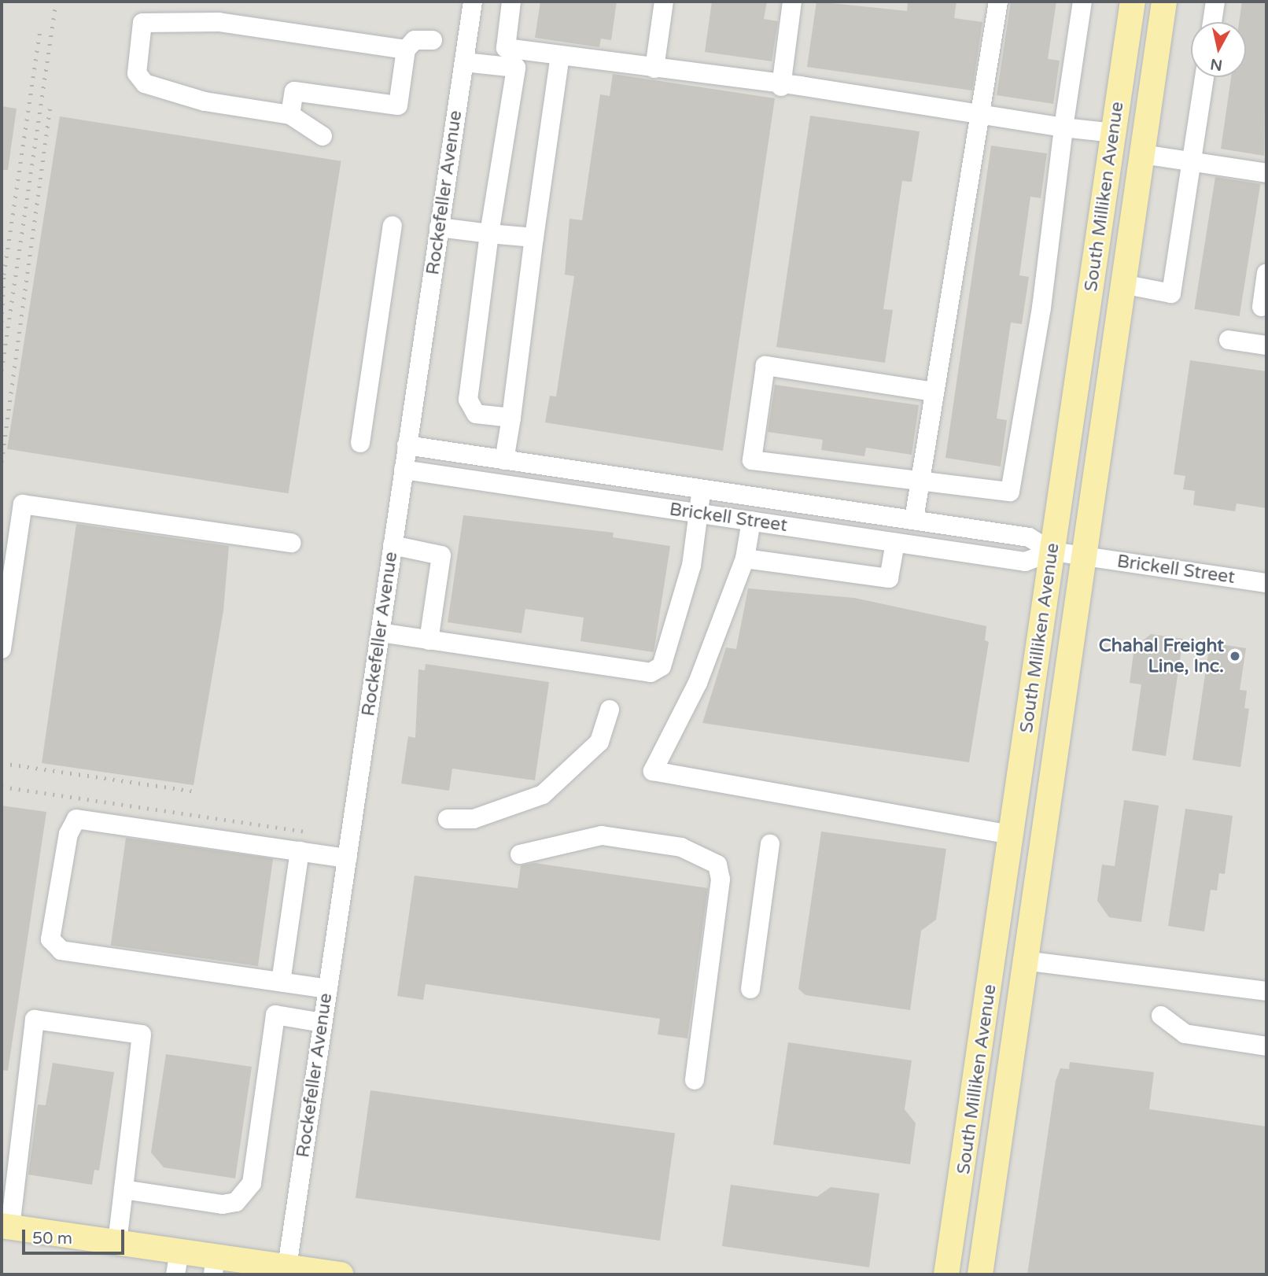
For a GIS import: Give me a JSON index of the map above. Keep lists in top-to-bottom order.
{
  "streets": {
    "main road": ["South Milliken Avenue"],
    "street": ["Rockefeller Avenue", "Brickell Street"]
  },
  "crossings": [
    ["Rockefeller Avenue", "Brickell Street"],
    ["South Milliken Avenue", "Brickell Street"]
  ],
  "places": ["Chahal Freight Line, Inc."],
  "scale_bar": "50 m",
  "north": "bottom"
}
